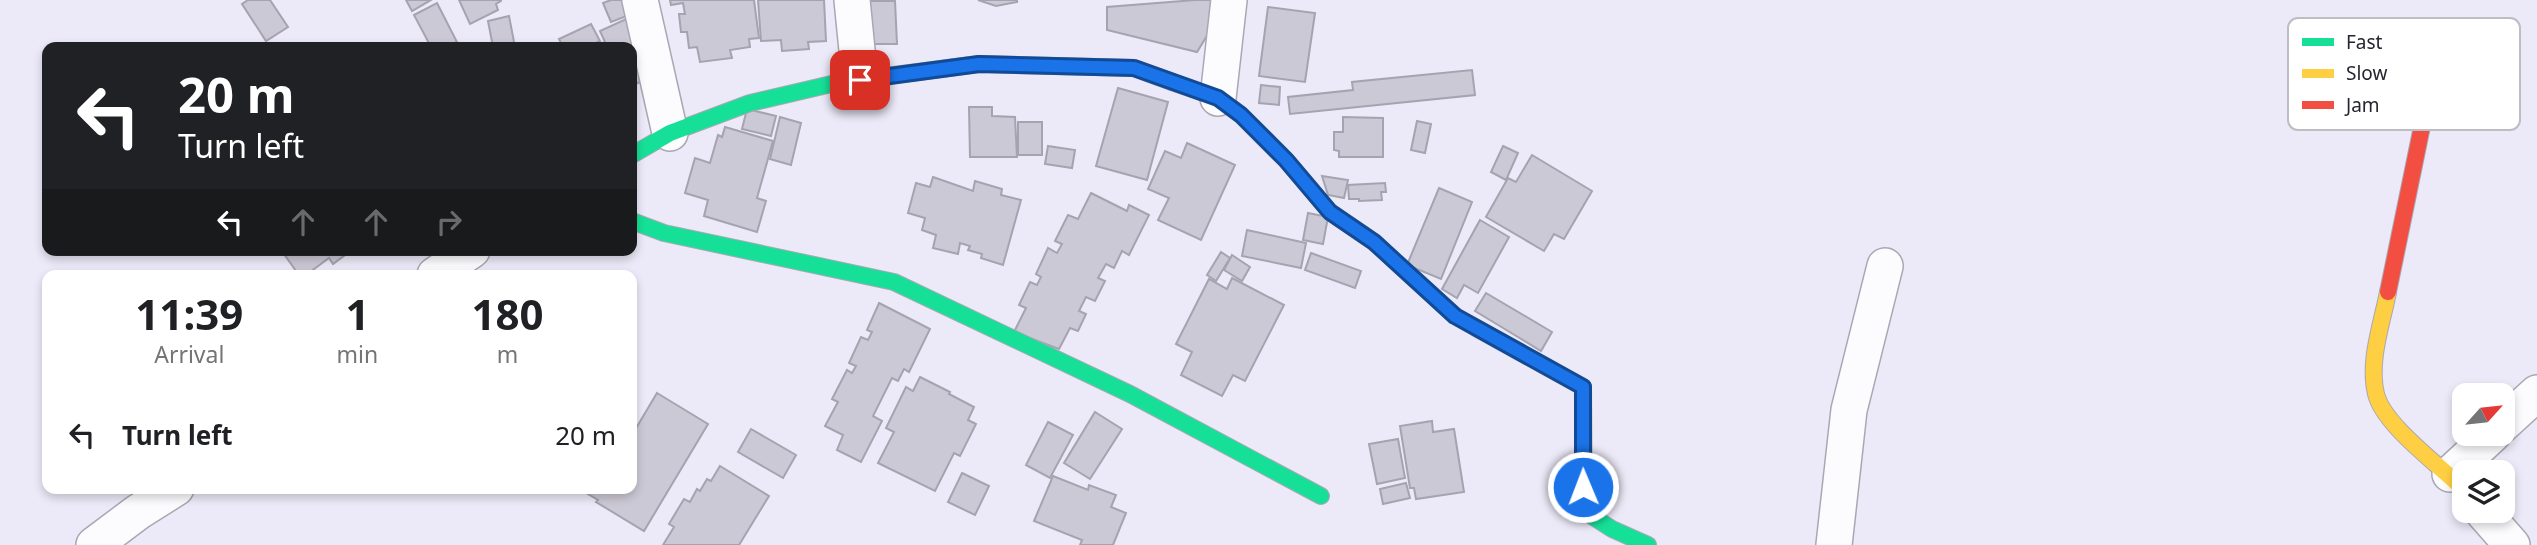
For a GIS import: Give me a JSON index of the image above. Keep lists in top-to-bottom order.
{
  "legend": ["Fast", "Slow", "Jam"],
  "north": "top right",
  "page": {
    "turn": ["20 m", "Turn left"],
    "eta": [
      "11:39",
      "Arrival",
      "1",
      "min",
      "180",
      "m"
    ],
    "list": [
      {
        "name": "Turn left",
        "value": "20 m"
      }
    ]
  }
}
